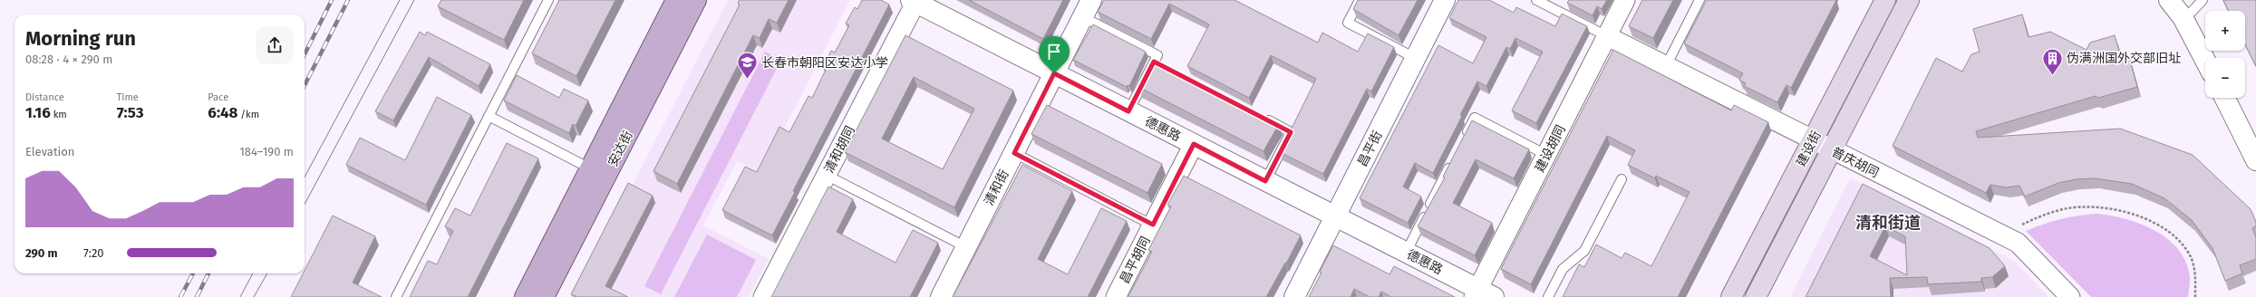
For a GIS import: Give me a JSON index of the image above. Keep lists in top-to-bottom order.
{
  "streets": {
    "main road": ["安达街", "建设街"],
    "street": [
      "德惠路",
      "昌平街",
      "建设胡同",
      "清和胡同",
      "普庆胡同",
      "清和街",
      "昌平胡同"
    ]
  },
  "crossings": [
    ["德惠路", "昌平街"],
    ["德惠路", "建设胡同"],
    ["德惠路", "清和胡同"],
    ["德惠路", "清和街"],
    ["德惠路", "昌平胡同"],
    ["建设胡同", "普庆胡同"],
    ["建设街", "普庆胡同"]
  ],
  "districts": ["清和街道"],
  "places": {
    "building": ["伪满洲国外交部旧址"],
    "school or university": ["长春市朝阳区安达小学"]
  },
  "page": {
    "map_buttons": ["+", "−"],
    "heading": ["Morning run", "08:28 · 4 × 290 m"],
    "stats": [
      ["Distance", "1.16 km"],
      ["Time", "7:53"],
      ["Pace", "6:48 /km"]
    ],
    "chart": ["Elevation", "184–190 m"],
    "list": [
      {
        "name": "290 m",
        "note": "7:20"
      }
    ]
  }
}
